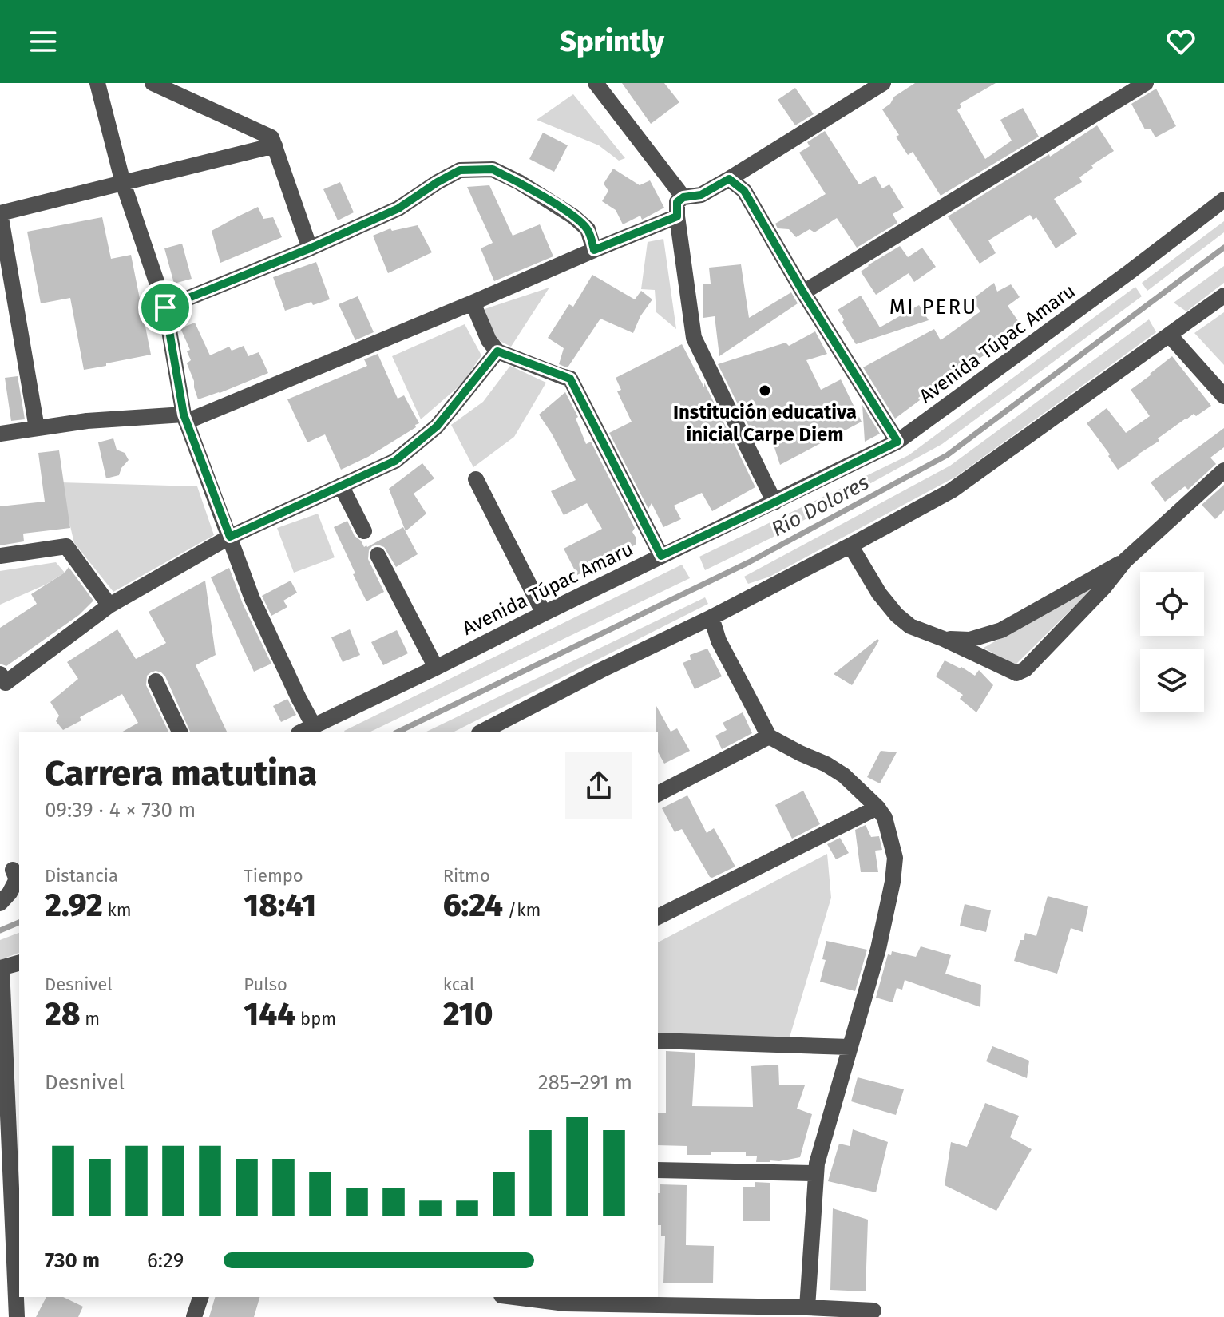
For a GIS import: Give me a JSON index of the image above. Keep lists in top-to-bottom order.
{
  "streets": {
    "street": ["Avenida Túpac Amaru"]
  },
  "districts": ["MI PERU"],
  "water": ["Río Dolores"],
  "places": ["Institución educativa inicial Carpe Diem"],
  "page": {
    "header": "Sprintly",
    "heading": ["Carrera matutina", "09:39 · 4 × 730 m"],
    "stats": [
      ["Distancia", "2.92 km"],
      ["Tiempo", "18:41"],
      ["Ritmo", "6:24 /km"],
      ["Desnivel", "28 m"],
      ["Pulso", "144 bpm"],
      ["kcal", "210"]
    ],
    "chart": ["Desnivel", "285–291 m"],
    "list": [
      {
        "name": "730 m",
        "note": "6:29"
      }
    ]
  }
}
